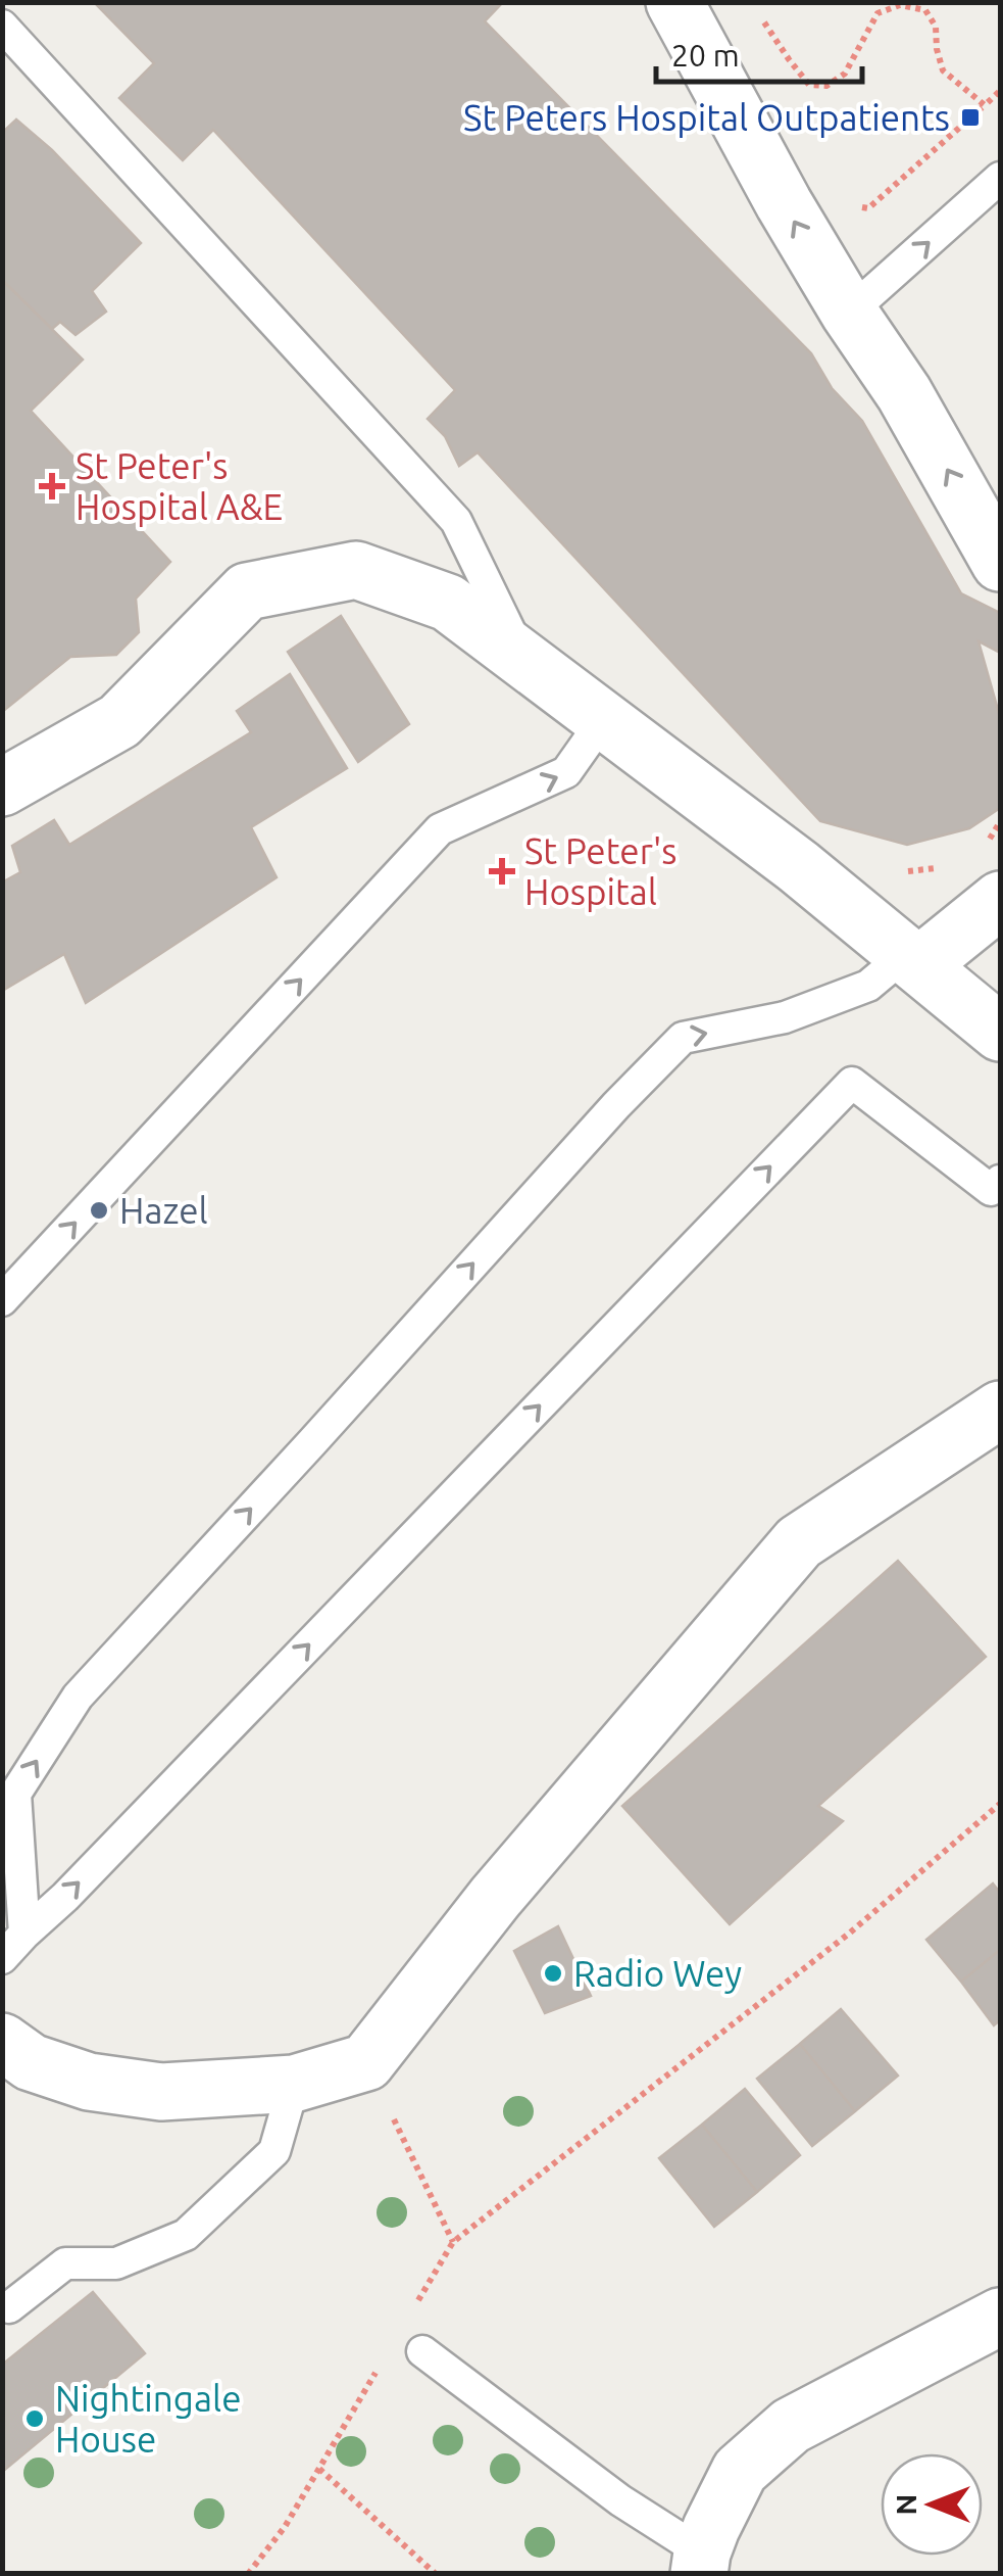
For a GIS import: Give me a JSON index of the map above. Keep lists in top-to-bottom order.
{
  "places": {
    "transit": ["St Peters Hospital Outpatients"],
    "health": ["St Peter's Hospital A&E", "St Peter's Hospital"],
    "other": ["Hazel", "Radio Wey", "Nightingale House"]
  },
  "scale_bar": "20 m",
  "north": "left"
}
